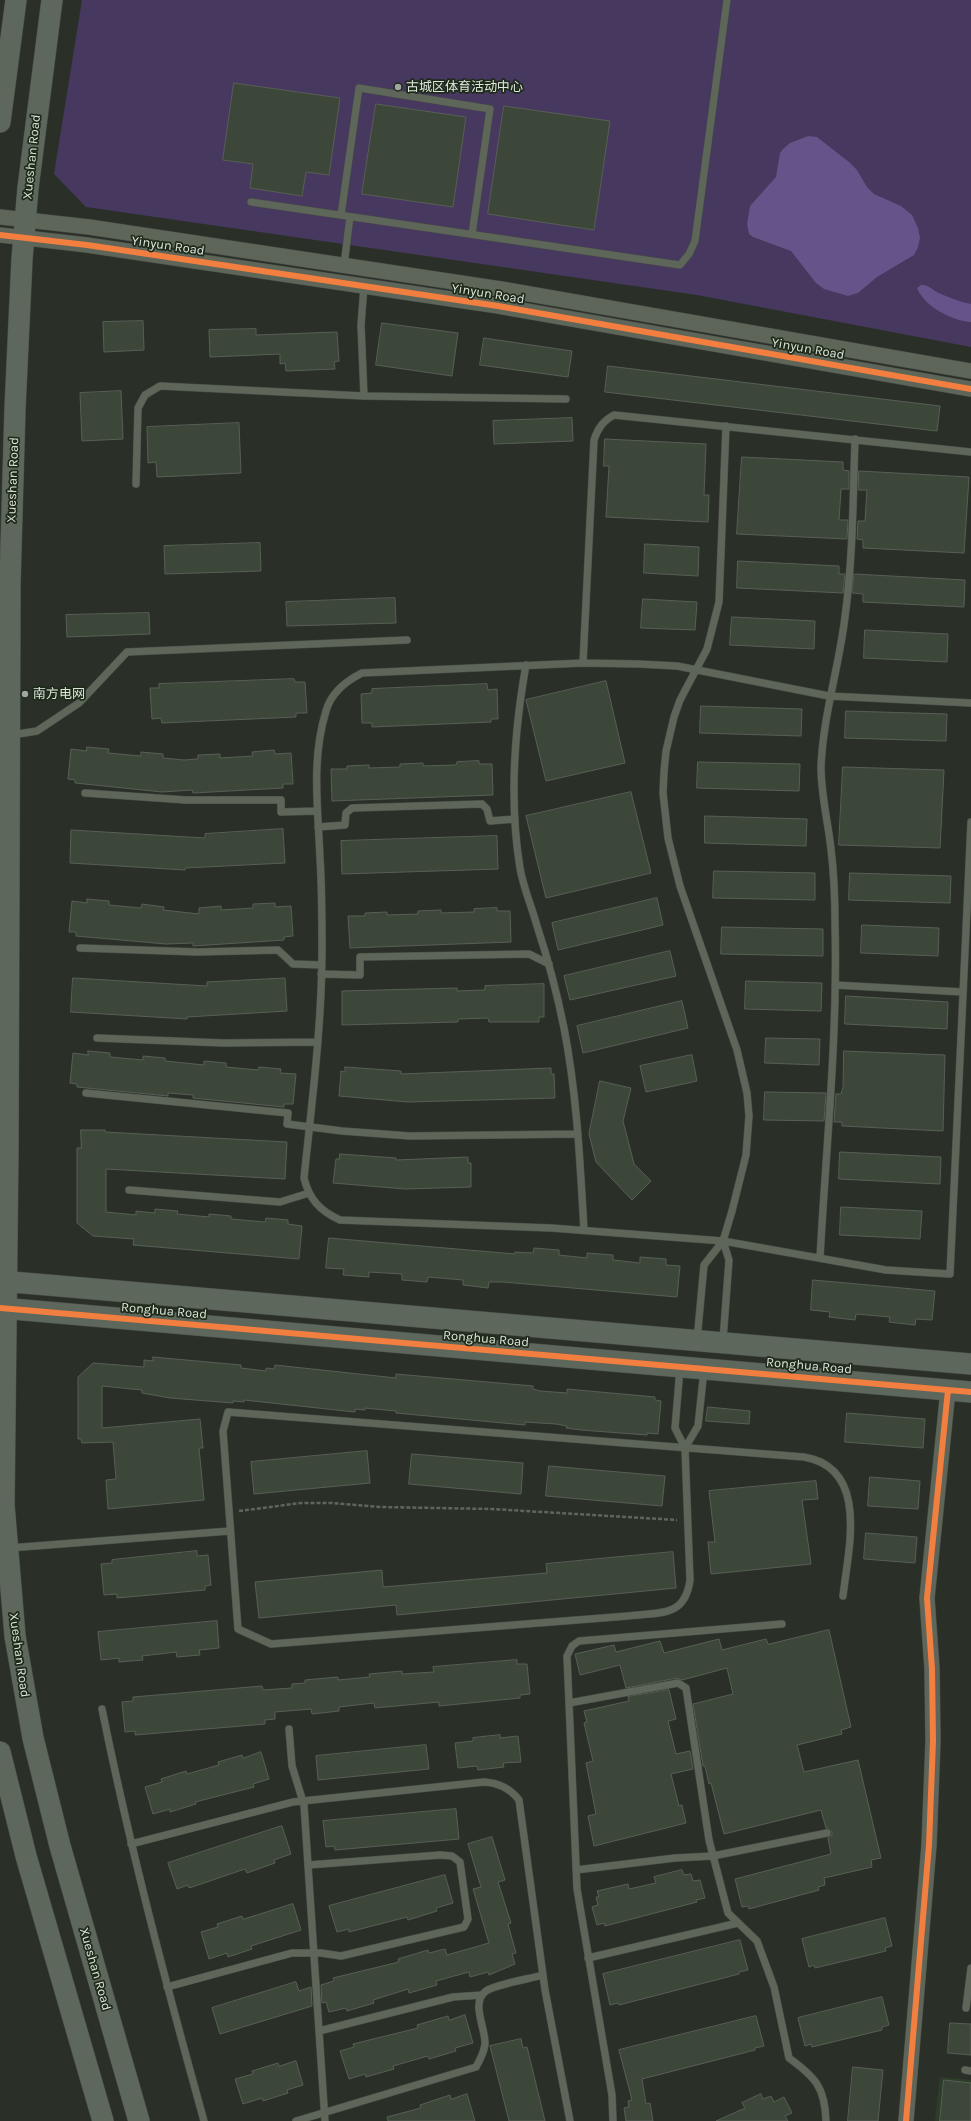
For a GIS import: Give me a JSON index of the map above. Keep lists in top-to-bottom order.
{
  "streets": {
    "main road": ["Xueshan Road", "Ronghua Road"],
    "street": ["Yinyun Road"]
  },
  "crossings": [
    ["Xueshan Road", "Yinyun Road"],
    ["Xueshan Road", "Ronghua Road"]
  ],
  "places": ["古城区体育活动中心", "南方电网"]
}
